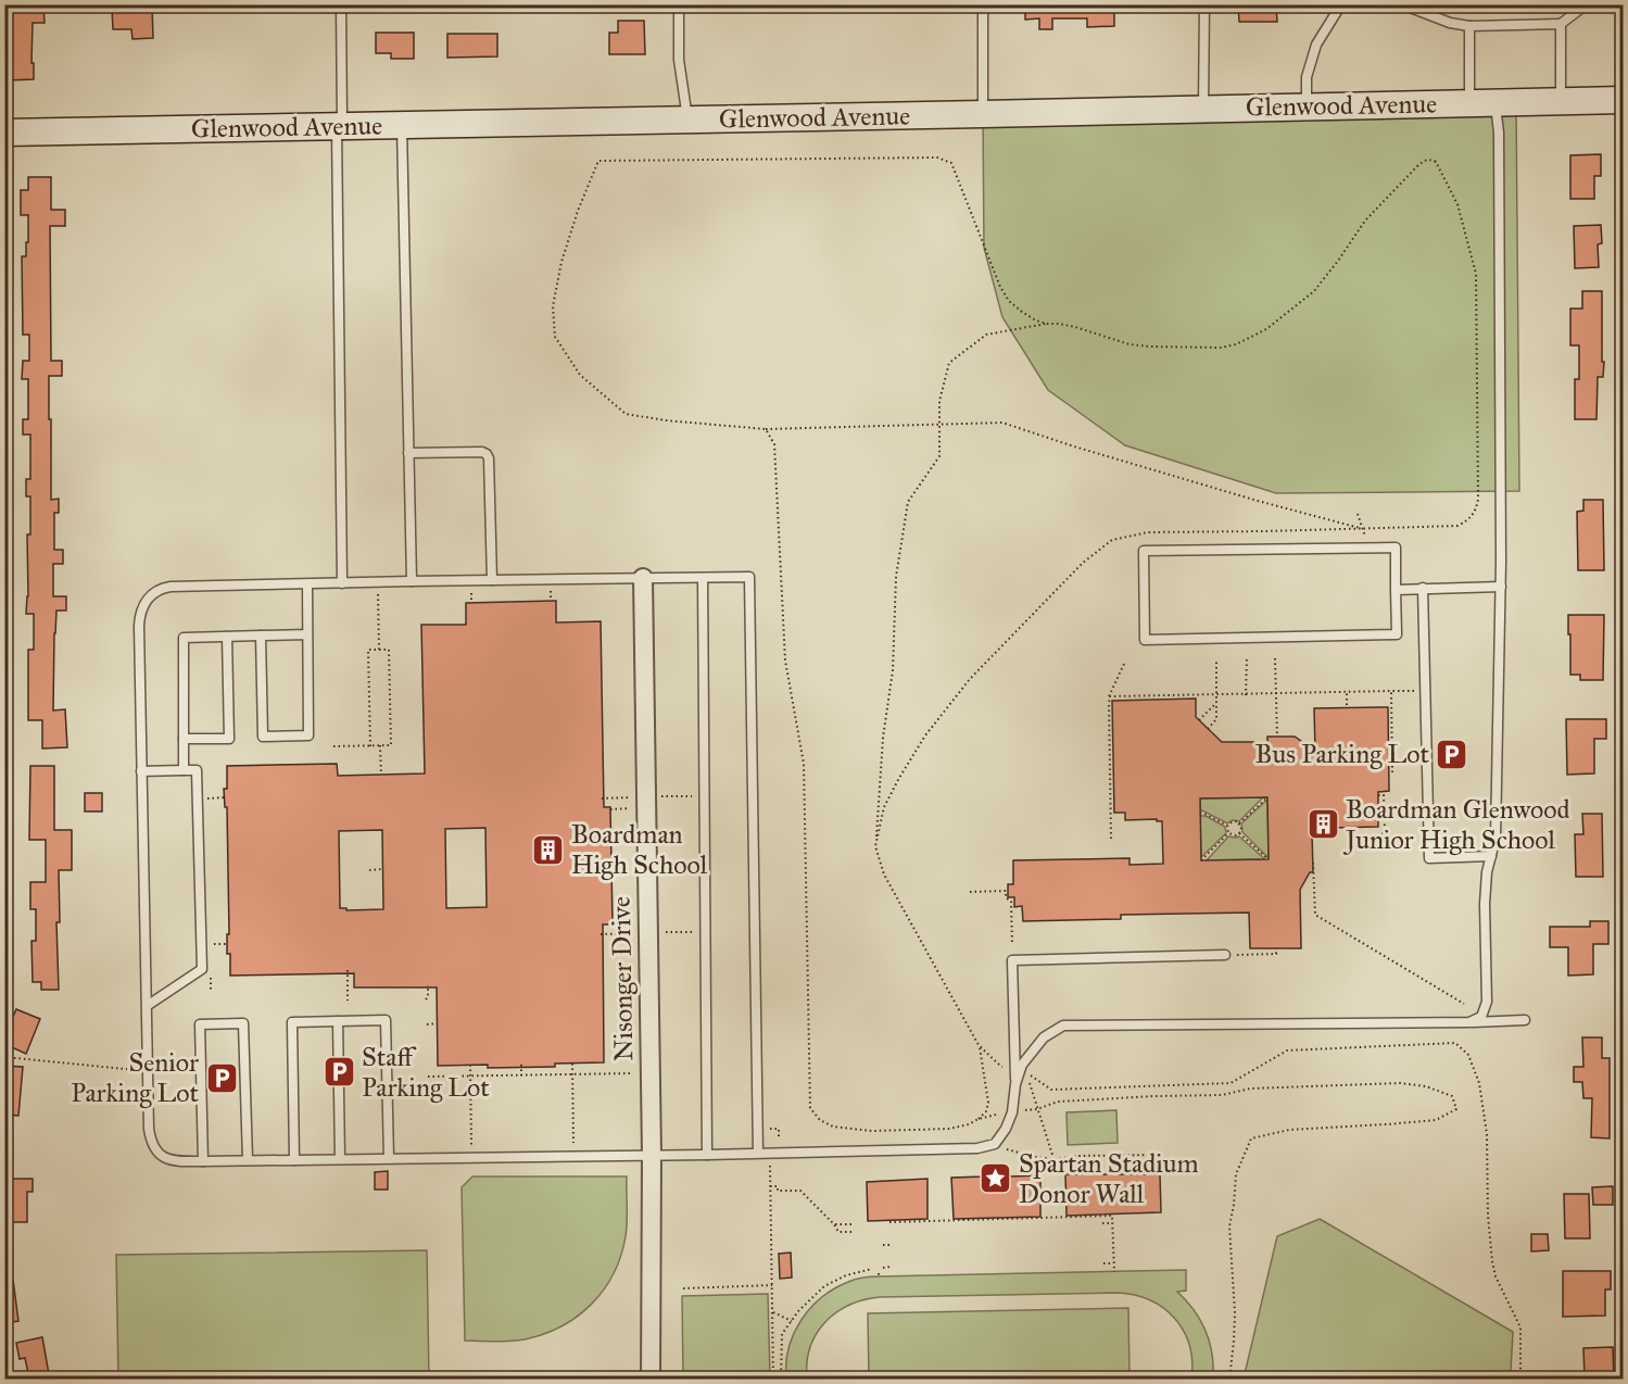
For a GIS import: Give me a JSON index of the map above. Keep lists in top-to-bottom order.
{
  "streets": {
    "street": ["Glenwood Avenue", "Nisonger Drive"]
  },
  "places": {
    "parking": ["Bus Parking Lot", "Staff Parking Lot", "Senior Parking Lot"],
    "building": ["Boardman Glenwood Junior High School", "Boardman High School"],
    "place": ["Spartan Stadium Donor Wall"]
  }
}
